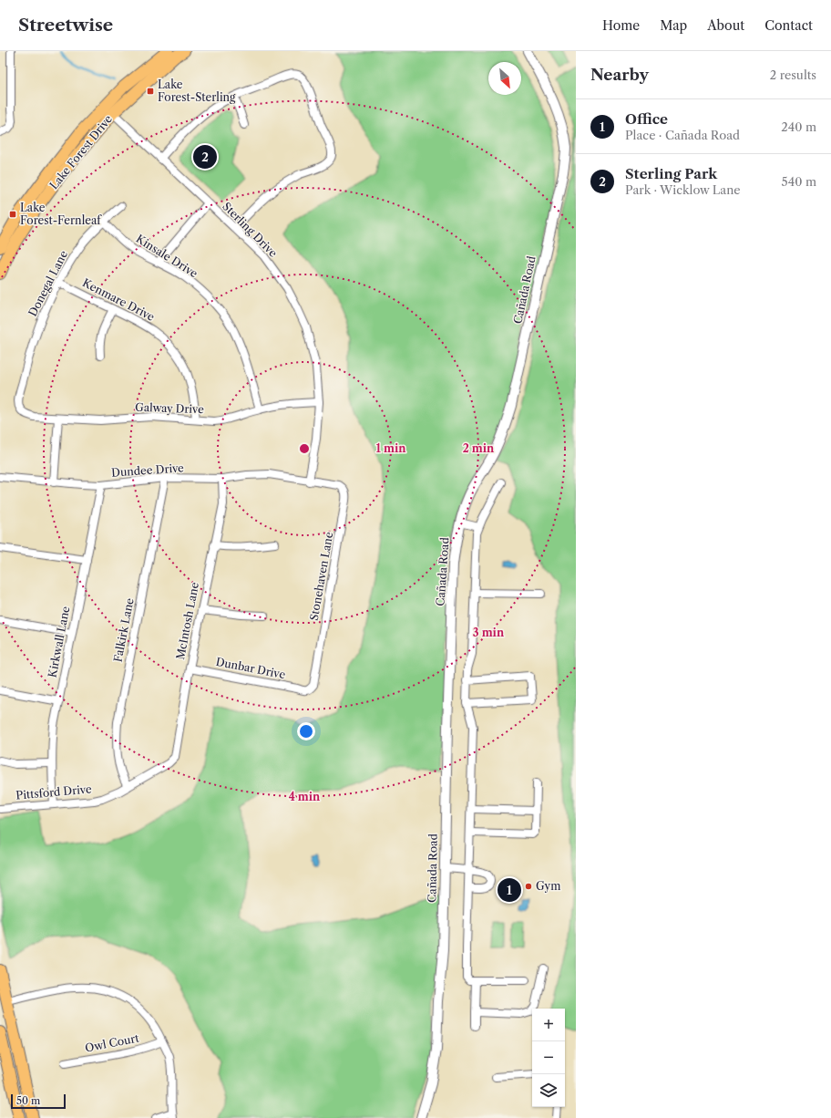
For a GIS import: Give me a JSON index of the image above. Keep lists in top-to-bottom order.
{
  "streets": {
    "main road": ["Lake Forest Drive"],
    "street": [
      "Sterling Drive",
      "Kinsale Drive",
      "Donegal Lane",
      "Cañada Road",
      "Kenmare Drive",
      "Galway Drive",
      "Dundee Drive",
      "Stonehaven Lane",
      "McIntosh Lane",
      "Falkirk Lane",
      "Kirkwall Lane",
      "Dunbar Drive",
      "Pittsford Drive",
      "Owl Court"
    ]
  },
  "crossings": [
    ["Lake Forest Drive", "Sterling Drive"],
    ["Sterling Drive", "Galway Drive"],
    ["Sterling Drive", "Dundee Drive"],
    ["Kinsale Drive", "Donegal Lane"],
    ["Kinsale Drive", "Galway Drive"],
    ["Donegal Lane", "Kenmare Drive"],
    ["Donegal Lane", "Galway Drive"],
    ["Kenmare Drive", "Galway Drive"],
    ["Dundee Drive", "Stonehaven Lane"],
    ["Dundee Drive", "McIntosh Lane"],
    ["Dundee Drive", "Falkirk Lane"],
    ["Dundee Drive", "Kirkwall Lane"],
    ["Stonehaven Lane", "Dunbar Drive"],
    ["McIntosh Lane", "Dunbar Drive"],
    ["McIntosh Lane", "Pittsford Drive"],
    ["Falkirk Lane", "Pittsford Drive"],
    ["Kirkwall Lane", "Pittsford Drive"]
  ],
  "places": {
    "transit": ["Lake Forest-Sterling", "Lake Forest-Fernleaf"],
    "other": ["Gym"]
  },
  "scale_bar": "50 m",
  "north": "bottom right",
  "page": {
    "header": "Streetwise",
    "nav": [
      "Home",
      "Map",
      "About",
      "Contact"
    ],
    "heading": ["Nearby", "2 results"],
    "list": [
      {
        "mark": "1",
        "name": "Office",
        "note": "Place · Cañada Road",
        "value": "240 m"
      },
      {
        "mark": "2",
        "name": "Sterling Park",
        "note": "Park · Wicklow Lane",
        "value": "540 m"
      }
    ],
    "pins": ["2", "1"],
    "map_buttons": ["+", "−"],
    "scale": "50 m"
  },
  "rings": [
    "1 min",
    "2 min",
    "3 min",
    "4 min"
  ]
}
